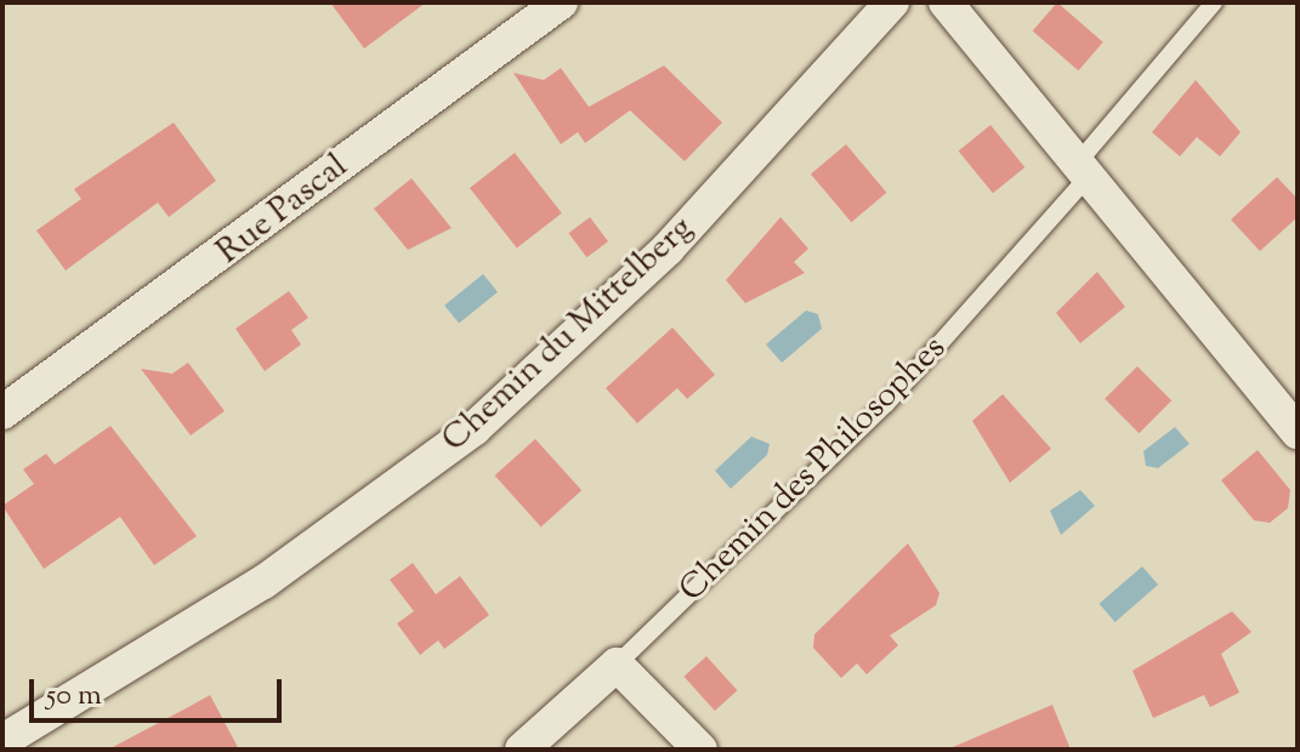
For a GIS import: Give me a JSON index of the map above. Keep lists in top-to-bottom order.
{
  "streets": {
    "street": ["Rue Pascal", "Chemin du Mittelberg", "Chemin des Philosophes"]
  },
  "scale_bar": "50 m"
}
